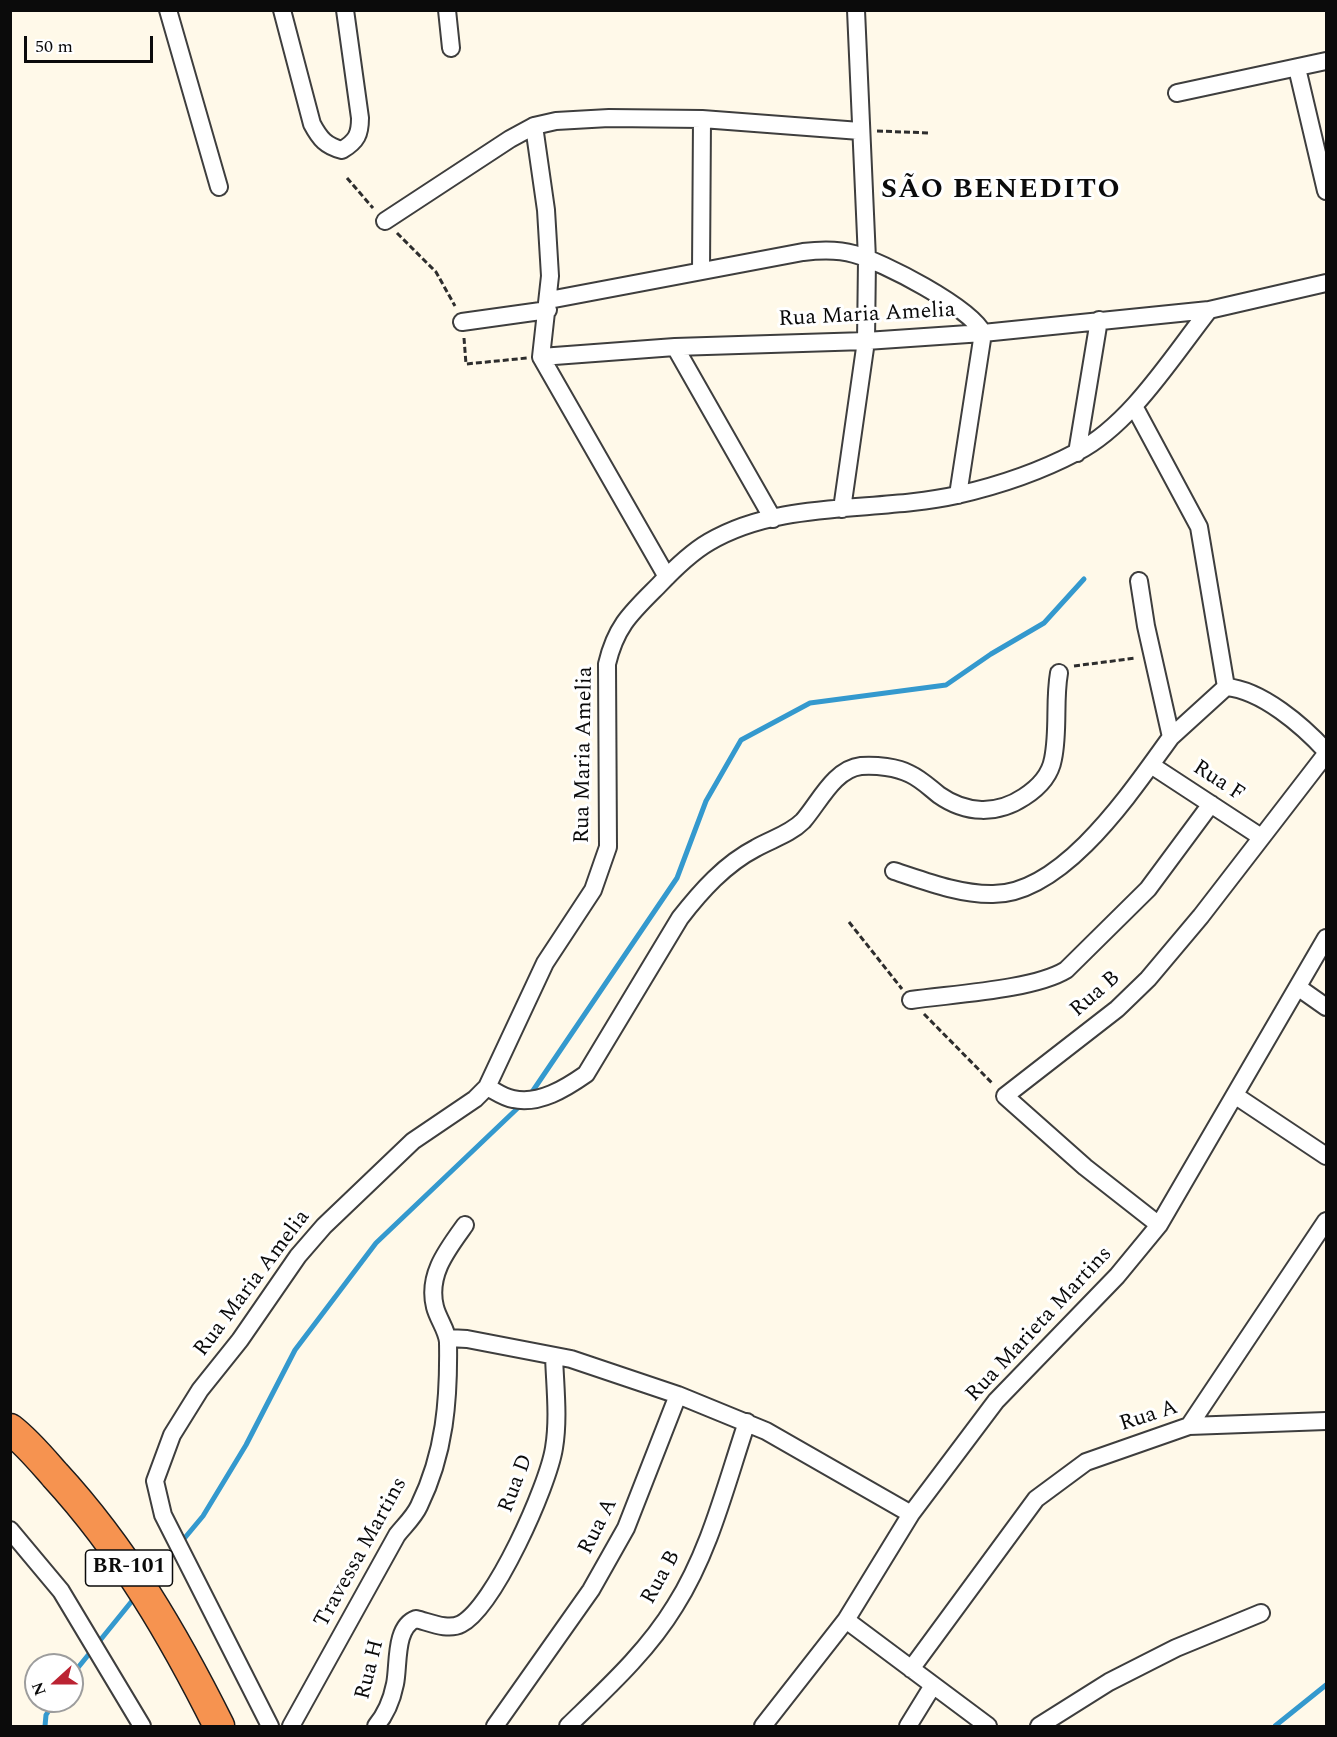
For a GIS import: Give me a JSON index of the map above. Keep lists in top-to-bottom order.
{
  "streets": {
    "highway": ["BR-101"],
    "street": [
      "Rua Maria Amelia",
      "Rua F",
      "Rua B",
      "Rua Marieta Martins",
      "Rua A",
      "Rua D",
      "Travessa Martins",
      "Rua H"
    ]
  },
  "crossings": [
    ["Rua F", "Rua B"],
    ["Rua B", "Rua Marieta Martins"],
    ["Rua D", "Rua H"]
  ],
  "districts": ["SÃO BENEDITO"],
  "scale_bar": "50 m",
  "north": "left"
}
